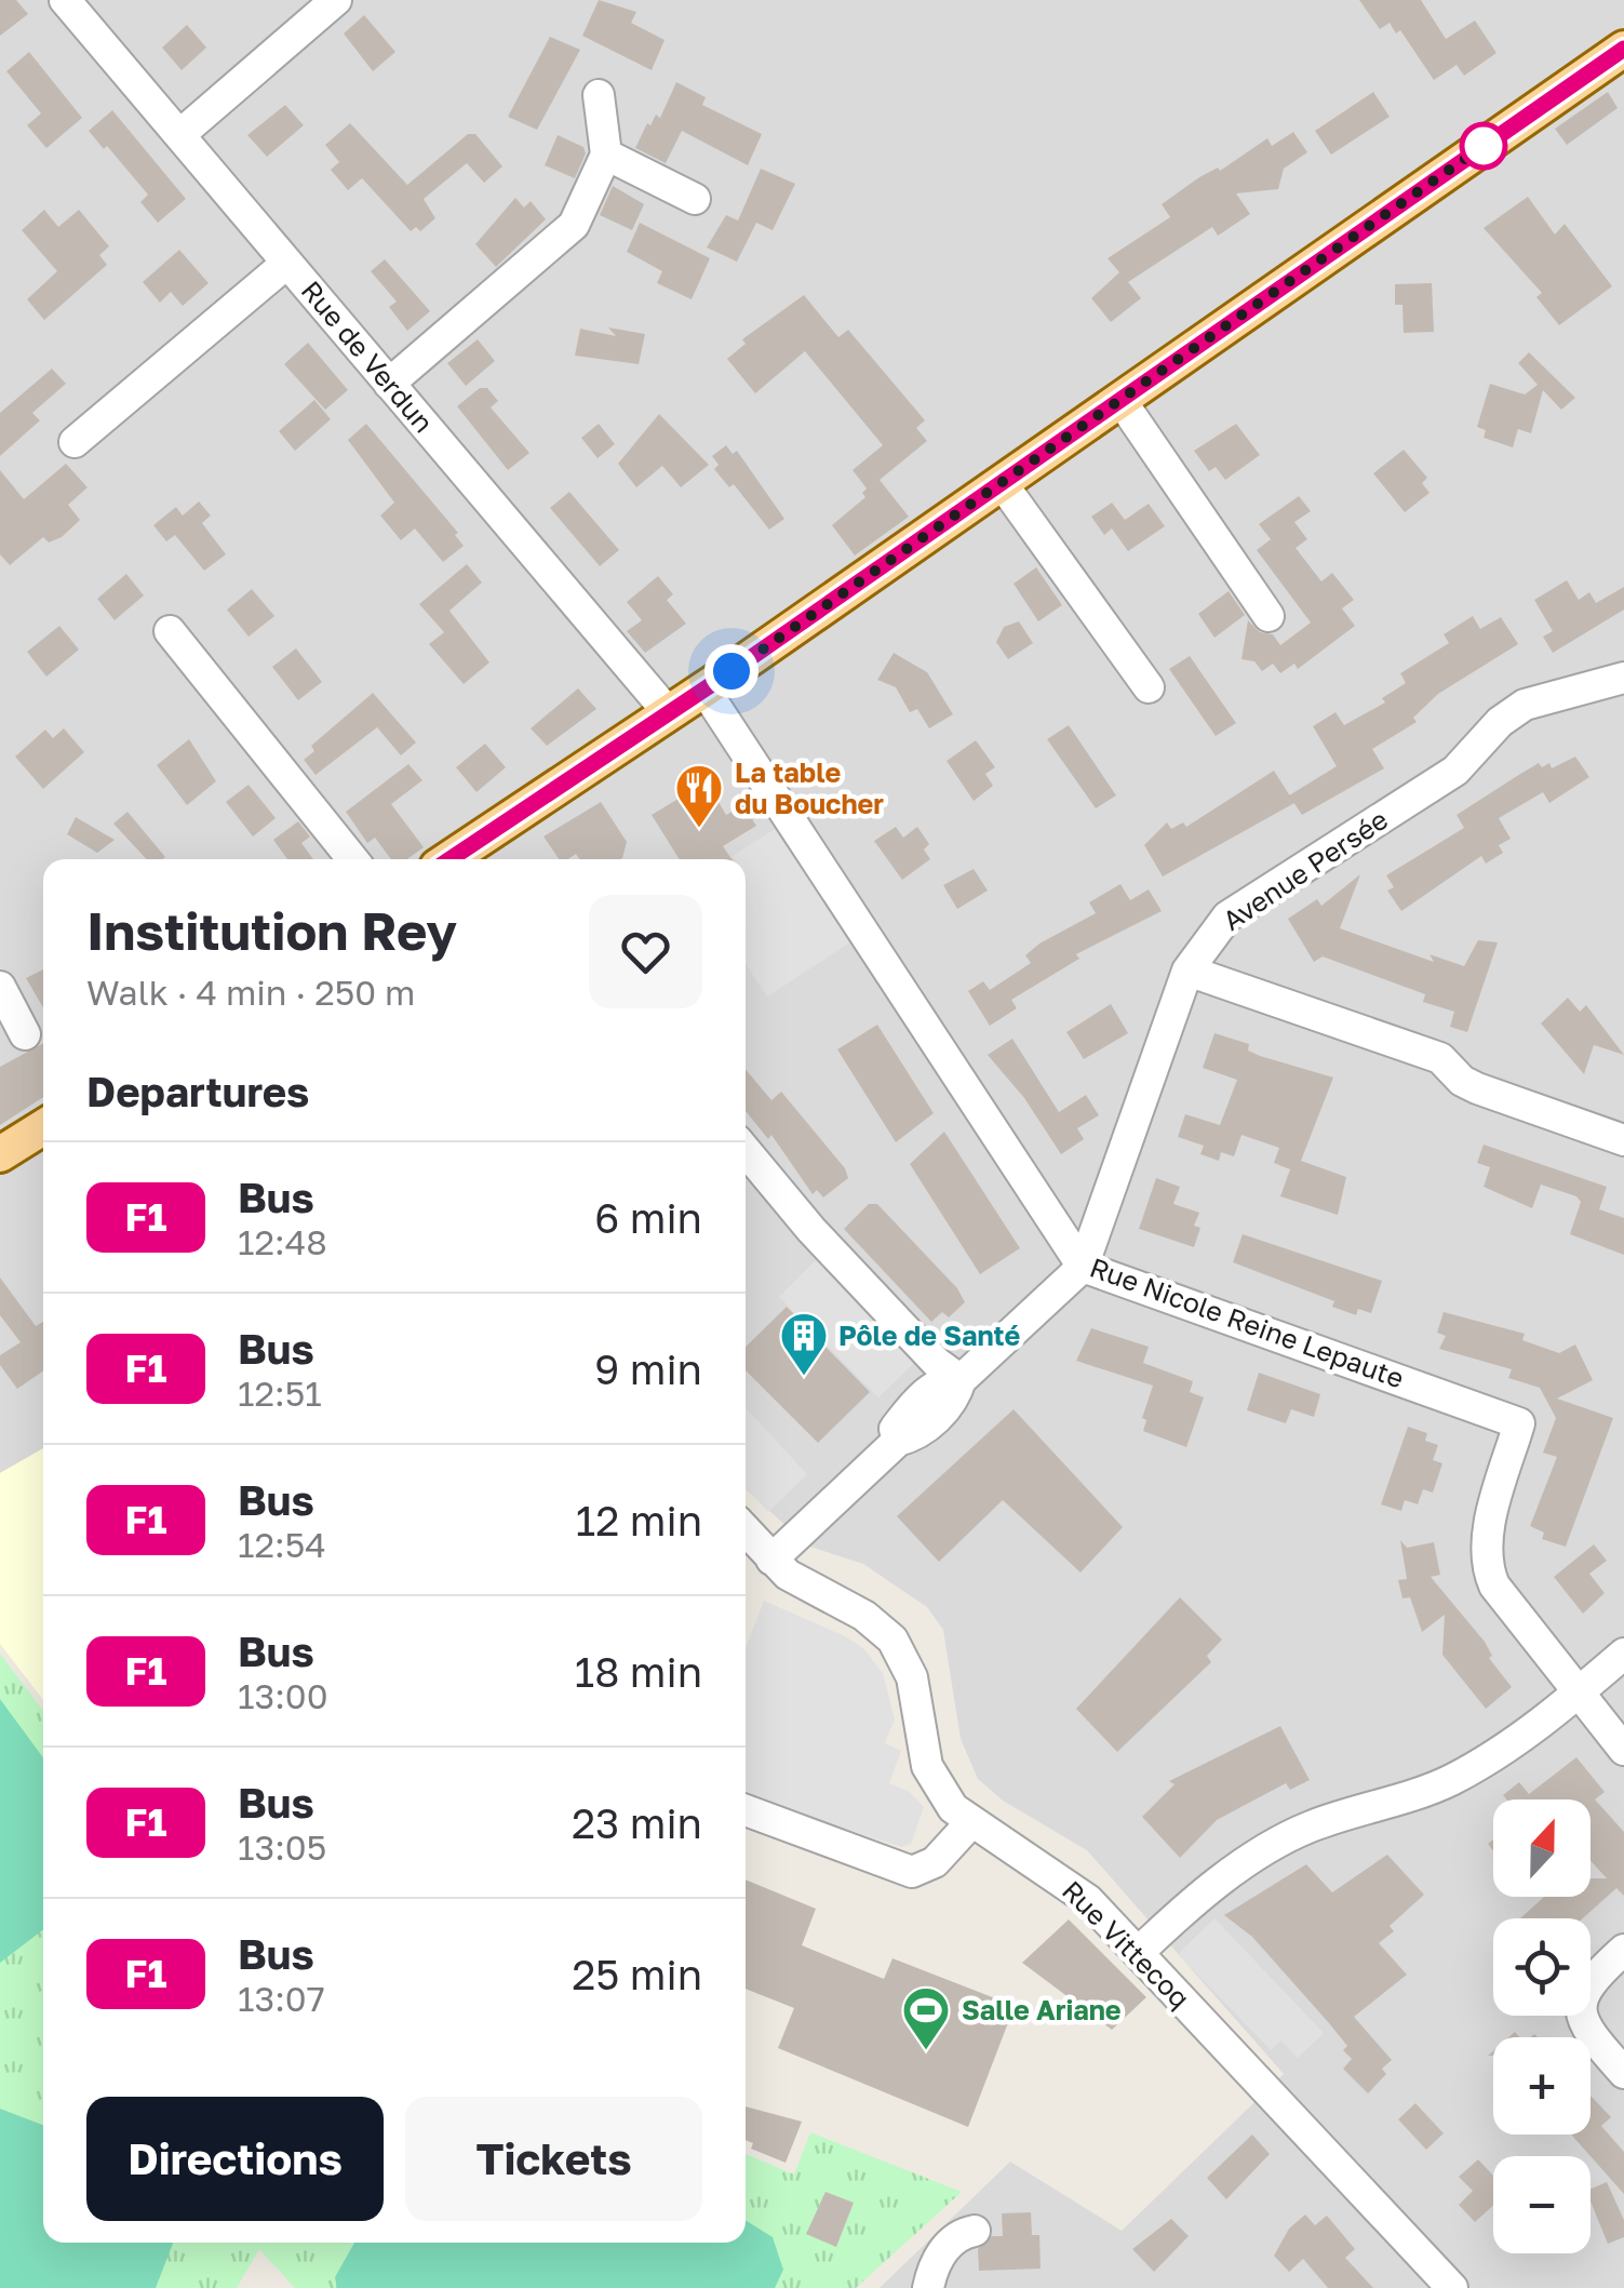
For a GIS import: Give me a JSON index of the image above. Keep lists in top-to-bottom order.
{
  "streets": {
    "street": [
      "Rue de Verdun",
      "Avenue Persée",
      "Rue Nicole Reine Lepaute",
      "Rue Vittecoq"
    ]
  },
  "crossings": [
    ["Avenue Persée", "Rue Nicole Reine Lepaute"],
    ["Avenue Persée", "Rue Vittecoq"]
  ],
  "places": {
    "restaurant": ["La table du Boucher"],
    "building": ["Pôle de Santé"],
    "sports": ["Salle Ariane"]
  },
  "lines": ["bus line F1"],
  "north": "top",
  "page": {
    "heading": [
      ["Institution Rey", "Walk · 4 min · 250 m"],
      "Departures"
    ],
    "list": [
      {
        "mark": "F1",
        "name": "Bus",
        "note": "12:48",
        "value": "6 min"
      },
      {
        "mark": "F1",
        "name": "Bus",
        "note": "12:51",
        "value": "9 min"
      },
      {
        "mark": "F1",
        "name": "Bus",
        "note": "12:54",
        "value": "12 min"
      },
      {
        "mark": "F1",
        "name": "Bus",
        "note": "13:00",
        "value": "18 min"
      },
      {
        "mark": "F1",
        "name": "Bus",
        "note": "13:05",
        "value": "23 min"
      },
      {
        "mark": "F1",
        "name": "Bus",
        "note": "13:07",
        "value": "25 min"
      }
    ],
    "map_buttons": ["+", "−"],
    "buttons": ["Directions", "Tickets"]
  }
}
